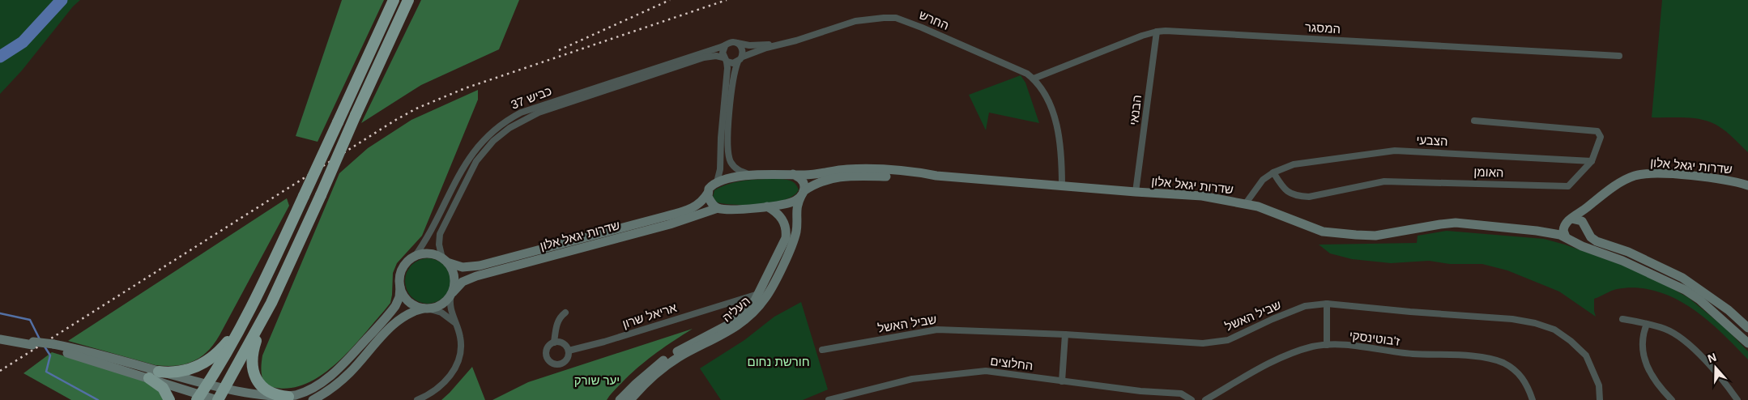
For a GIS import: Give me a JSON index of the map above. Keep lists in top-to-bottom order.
{
  "streets": {
    "main road": ["שדרות יגאל אלון", "העליה"],
    "street": [
      "החרש",
      "המסגר",
      "כביש 37",
      "הבנאי",
      "הצבעי",
      "האומן",
      "אריאל שרון",
      "שביל האשל",
      "ז'בוטינסקי",
      "החלוצים"
    ]
  },
  "crossings": [
    ["החרש", "המסגר"],
    ["החרש", "כביש 37"],
    ["המסגר", "הבנאי"],
    ["כביש 37", "שדרות יגאל אלון"],
    ["הבנאי", "שדרות יגאל אלון"],
    ["הצבעי", "האומן"],
    ["שדרות יגאל אלון", "העליה"],
    ["העליה", "אריאל שרון"]
  ],
  "parks": ["חורשת נחום", "יער שורק"],
  "north": "top"
}
